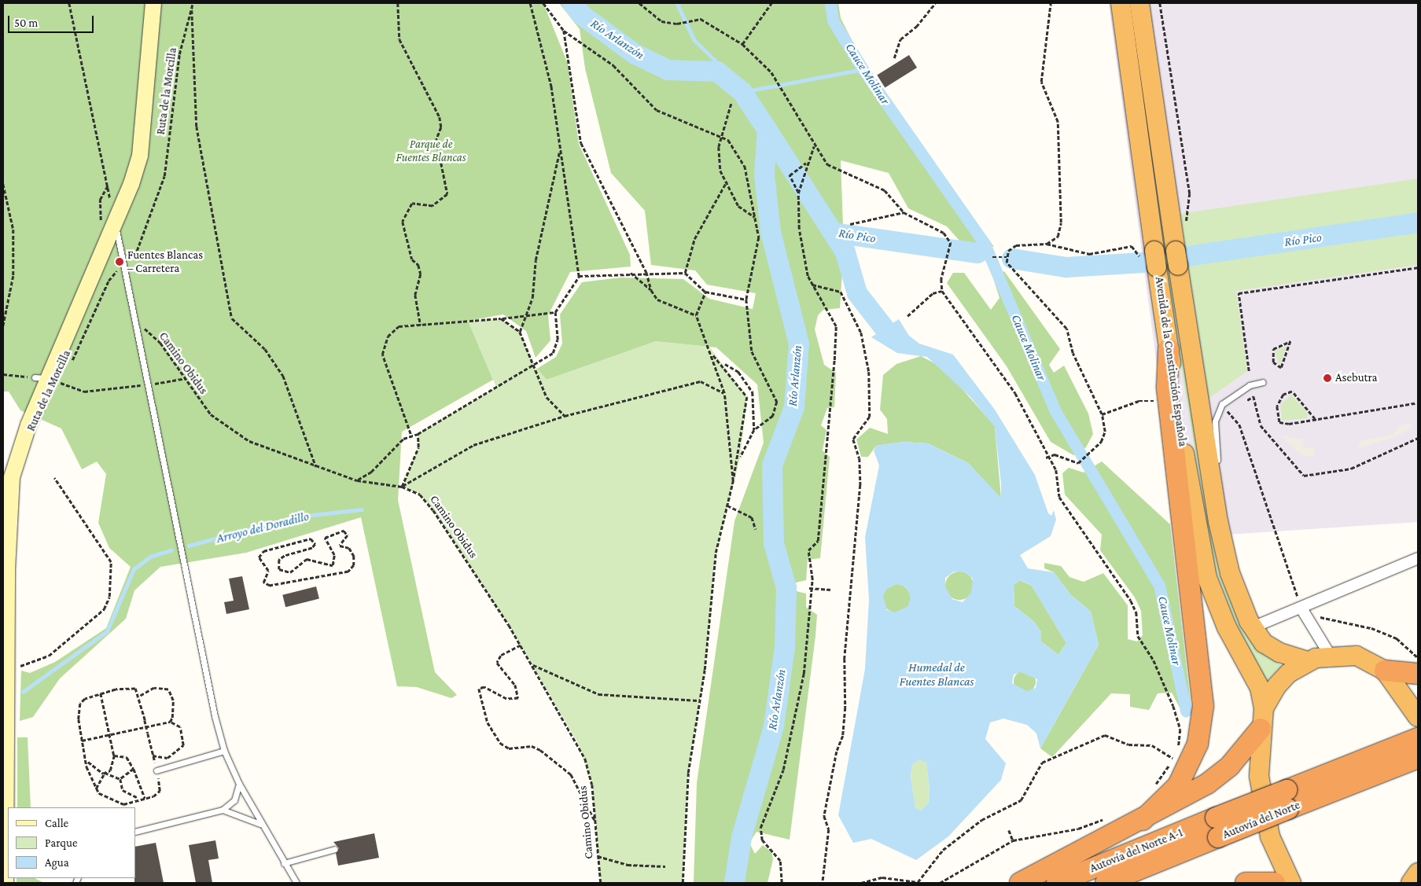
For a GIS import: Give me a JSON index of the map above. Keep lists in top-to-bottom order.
{
  "streets": {
    "highway": ["Avenida de la Constitución Española", "Autovía del Norte", "Autovía del Norte A-1"],
    "path": ["Ruta de la Morcilla", "Camino Obidus"]
  },
  "crossings": [
    ["Autovía del Norte", "Autovía del Norte A-1"]
  ],
  "water": [
    "Río Arlanzón",
    "Cauce Molinar",
    "Río Pico",
    "Arroyo del Doradillo",
    "Humedal de Fuentes Blancas"
  ],
  "parks": ["Parque de Fuentes Blancas"],
  "places": ["Fuentes Blancas – Carretera", "Asebutra"],
  "legend": ["Calle", "Parque", "Agua"],
  "scale_bar": "50 m"
}
